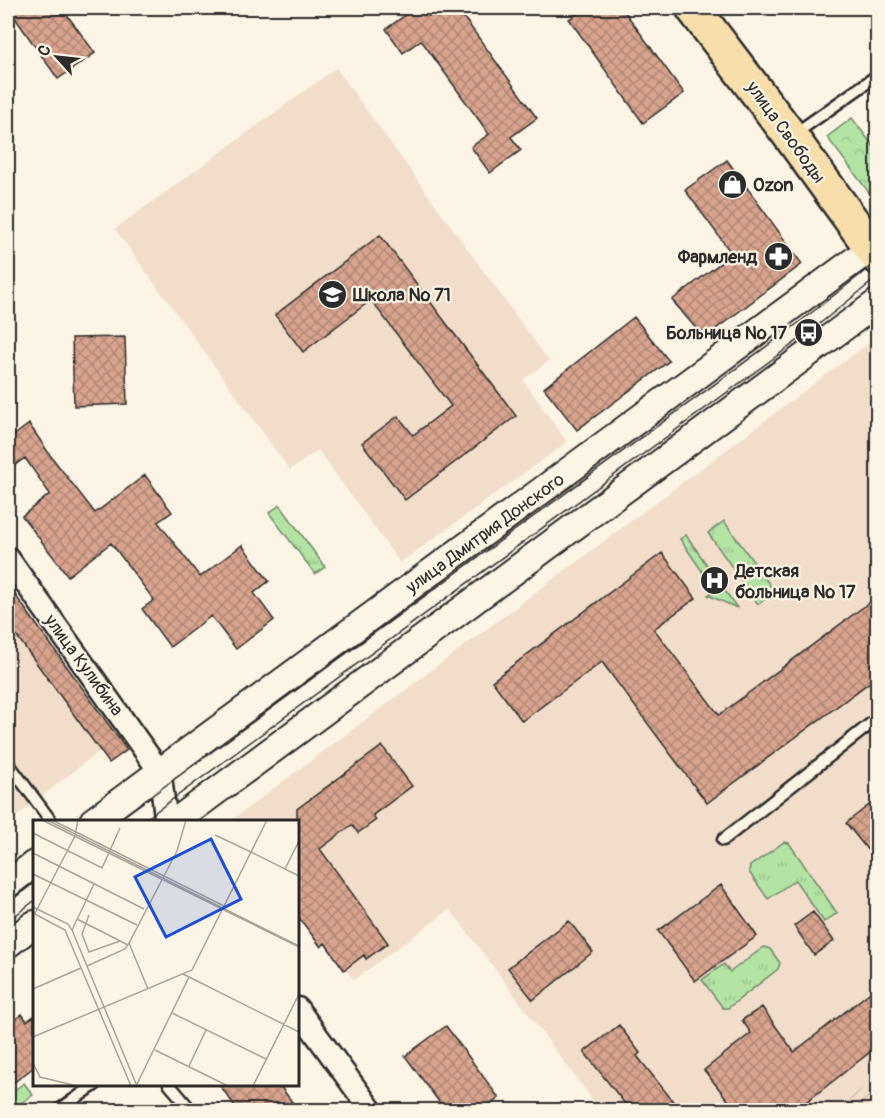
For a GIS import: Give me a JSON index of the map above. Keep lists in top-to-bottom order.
{
  "streets": {
    "main road": ["улица Свободы"],
    "street": ["улица Дмитрия Донского", "улица Кулибина"]
  },
  "crossings": [
    ["улица Свободы", "улица Дмитрия Донского"],
    ["улица Дмитрия Донского", "улица Кулибина"]
  ],
  "places": {
    "shop": ["Ozon"],
    "pharmacy": ["Фармленд"],
    "school or university": ["Школа № 71"],
    "bus stop": ["Больница № 17"],
    "hospital": ["Детская больница № 17"]
  },
  "north": "top left"
}
